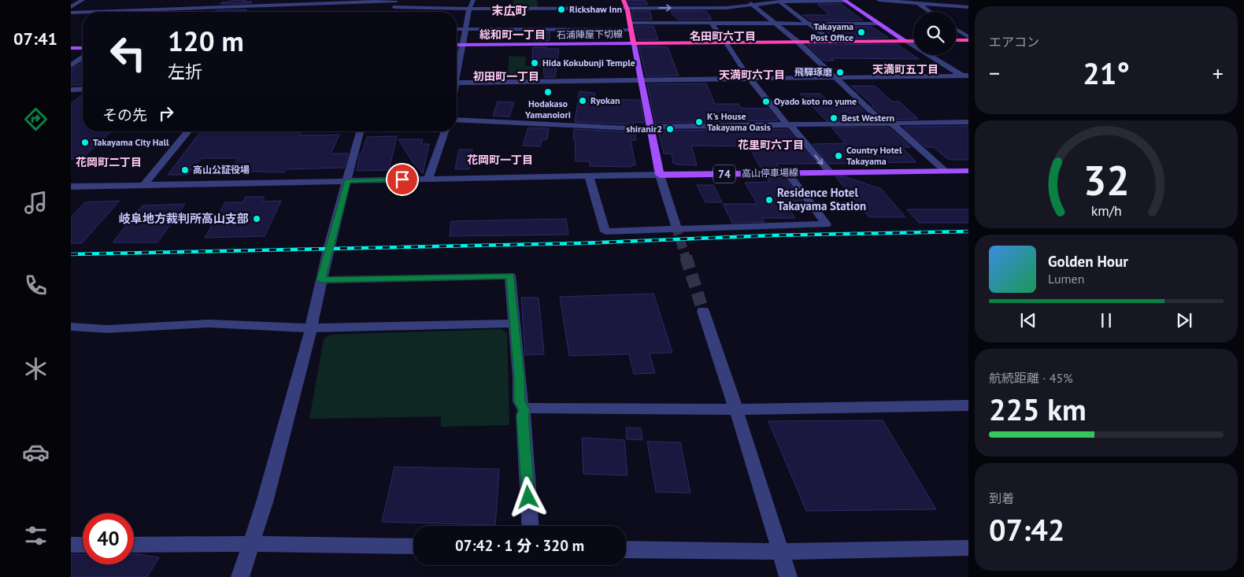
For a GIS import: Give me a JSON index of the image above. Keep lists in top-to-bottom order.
{
  "streets": {
    "main road": ["石浦陣屋下切線", "高山停車場線", "74"]
  },
  "districts": [
    "末広町",
    "総和町一丁目",
    "名田町六丁目",
    "天満町五丁目",
    "天満町六丁目",
    "初田町一丁目",
    "花里町六丁目",
    "花岡町一丁目",
    "花岡町二丁目"
  ],
  "places": [
    "Rickshaw Inn",
    "Takayama Post Office",
    "Hida Kokubunji Temple",
    "飛驒琢磨",
    "Hodakaso Yamanoiori",
    "Ryokan",
    "Oyado koto no yume",
    "Best Western",
    "K's House Takayama Oasis",
    "shiranir2",
    "Takayama City Hall",
    "Country Hotel Takayama",
    "高山公証役場",
    "Residence Hotel Takayama Station",
    "岐阜地方裁判所高山支部"
  ],
  "page": {
    "tabs": "07:41",
    "tile": [
      "エアコン",
      ["航続距離 · 45%", "225 km"],
      ["到着", "07:42"]
    ],
    "turn": ["120 m", "左折"],
    "heat": ["−", "21°", "+"],
    "then": "その先",
    "song": ["Golden Hour", "Lumen"],
    "limit": "40",
    "trip": "07:42 · 1 分 · 320 m",
    "gauge": ["32", "km/h"]
  }
}
